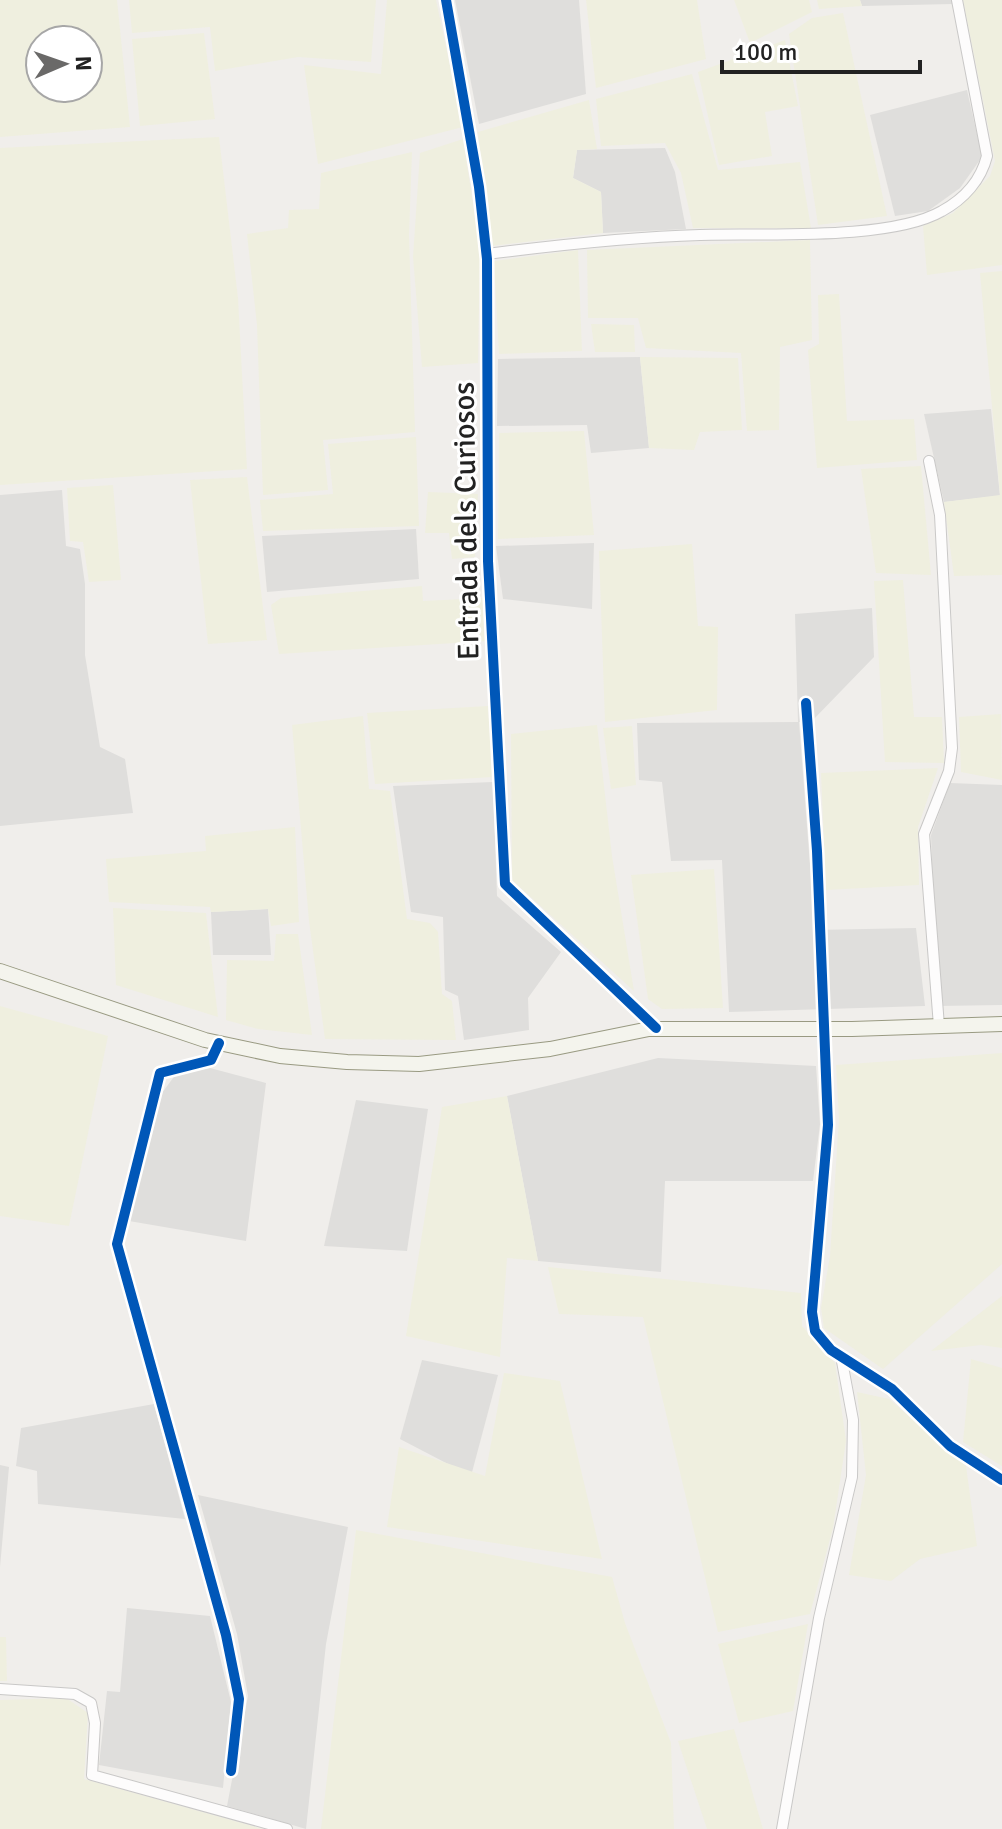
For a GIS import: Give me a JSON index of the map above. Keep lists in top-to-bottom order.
{
  "streets": {
    "street": ["Entrada dels Curiosos"]
  },
  "scale_bar": "100 m",
  "north": "right"
}
